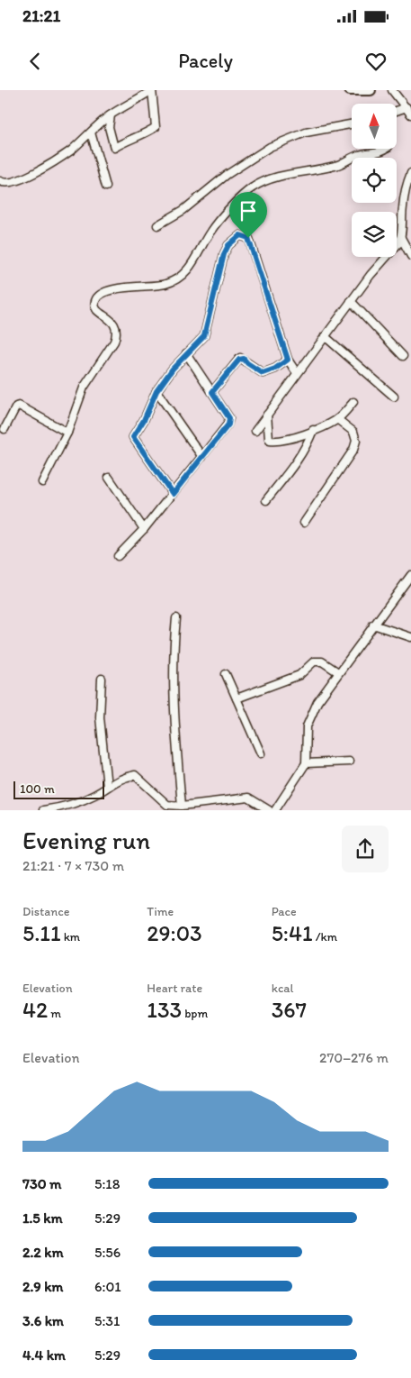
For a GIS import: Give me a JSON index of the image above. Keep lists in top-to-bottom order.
{
  "scale_bar": "100 m",
  "north": "top",
  "page": {
    "status": "21:21",
    "header": "Pacely",
    "scale": "100 m",
    "heading": ["Evening run", "21:21 · 7 × 730 m"],
    "stats": [
      ["Distance", "5.11 km"],
      ["Time", "29:03"],
      ["Pace", "5:41 /km"],
      ["Elevation", "42 m"],
      ["Heart rate", "133 bpm"],
      ["kcal", "367"]
    ],
    "chart": ["Elevation", "270–276 m"],
    "list": [
      {
        "name": "730 m",
        "note": "5:18"
      },
      {
        "name": "1.5 km",
        "note": "5:29"
      },
      {
        "name": "2.2 km",
        "note": "5:56"
      },
      {
        "name": "2.9 km",
        "note": "6:01"
      },
      {
        "name": "3.6 km",
        "note": "5:31"
      },
      {
        "name": "4.4 km",
        "note": "5:29"
      }
    ]
  }
}
